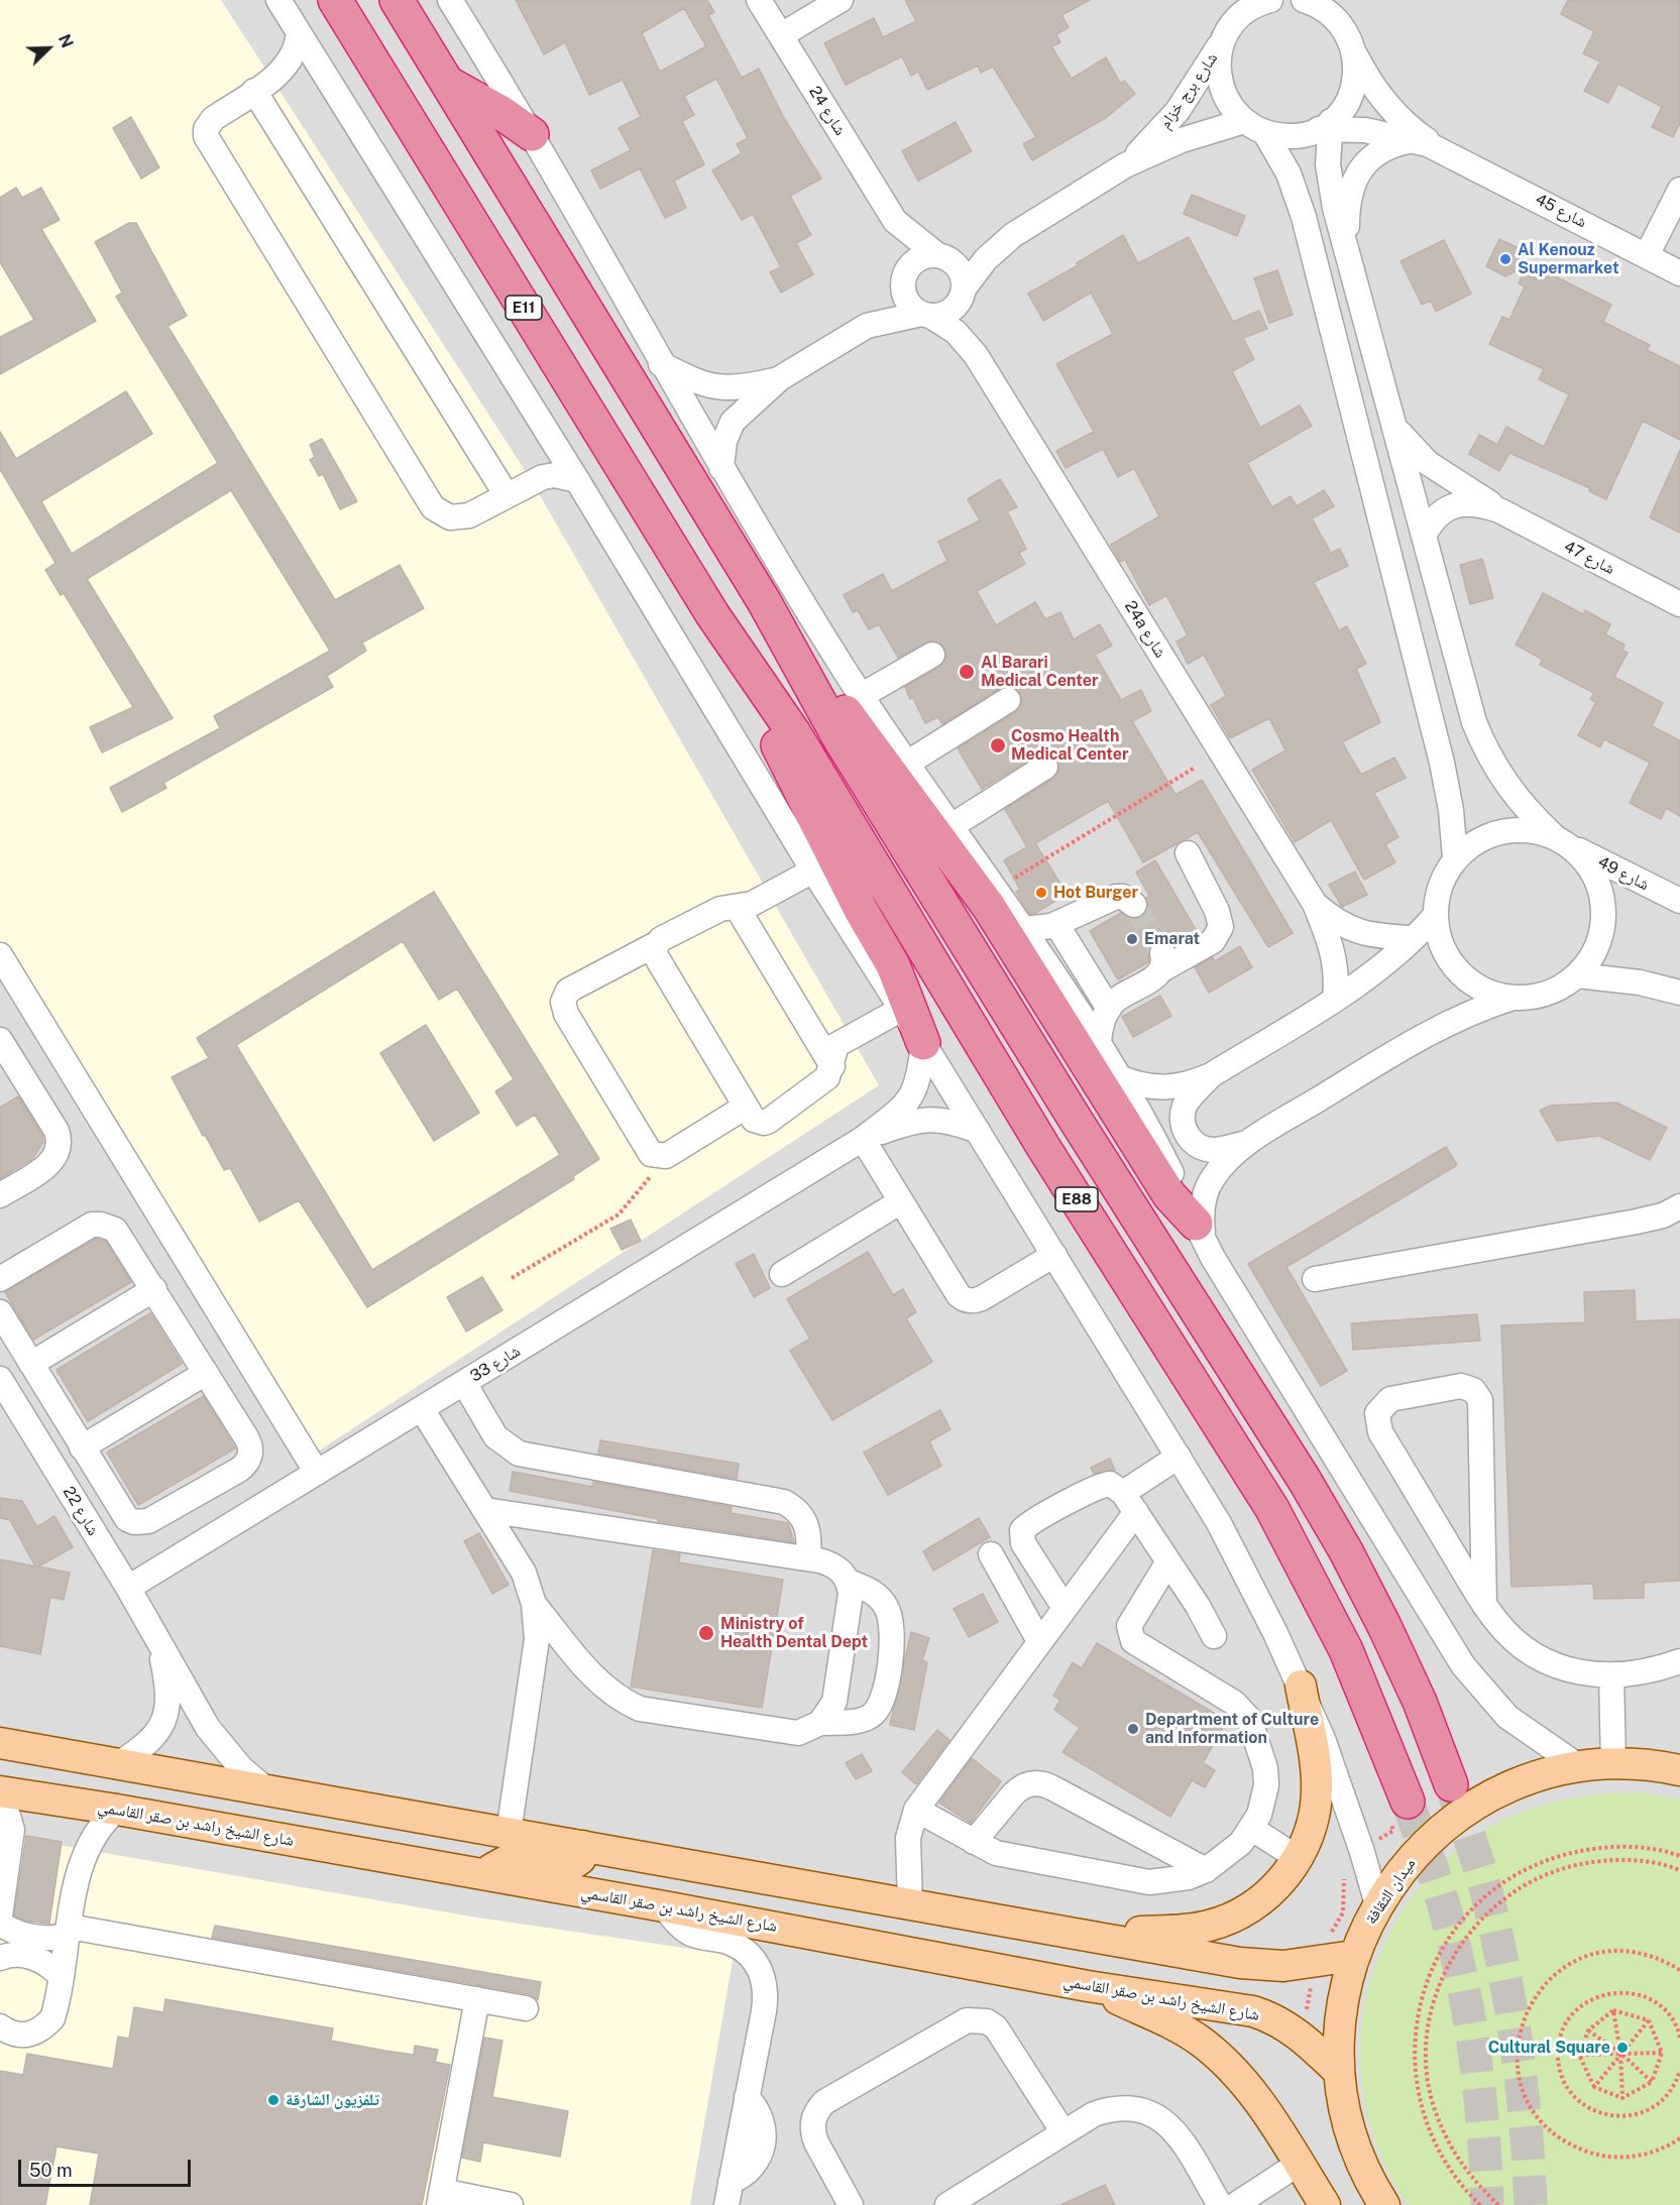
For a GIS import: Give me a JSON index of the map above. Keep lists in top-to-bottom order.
{
  "streets": {
    "highway": ["E11", "E88"],
    "main road": ["شارع الشيخ راشد بن صقر القاسمي", "ميدان الثقافة"],
    "street": [
      "شارع برج خزام",
      "شارع 24",
      "شارع 45",
      "شارع 47",
      "24a شارع",
      "شارع 49",
      "شارع 33",
      "شارع 22"
    ]
  },
  "crossings": [
    ["شارع برج خزام", "شارع 24"],
    ["شارع برج خزام", "24a شارع"],
    ["شارع 24", "24a شارع"],
    ["E11", "E88"],
    ["شارع 33", "شارع 22"],
    ["شارع الشيخ راشد بن صقر القاسمي", "ميدان الثقافة"]
  ],
  "places": [
    "Al Kenouz Supermarket",
    "Al Barari Medical Center",
    "Cosmo Health Medical Center",
    "Hot Burger",
    "Emarat",
    "Ministry of Health Dental Dept",
    "Department of Culture and Information",
    "Cultural Square",
    "تلفزيون الشارقة"
  ],
  "scale_bar": "50 m",
  "north": "top right"
}
